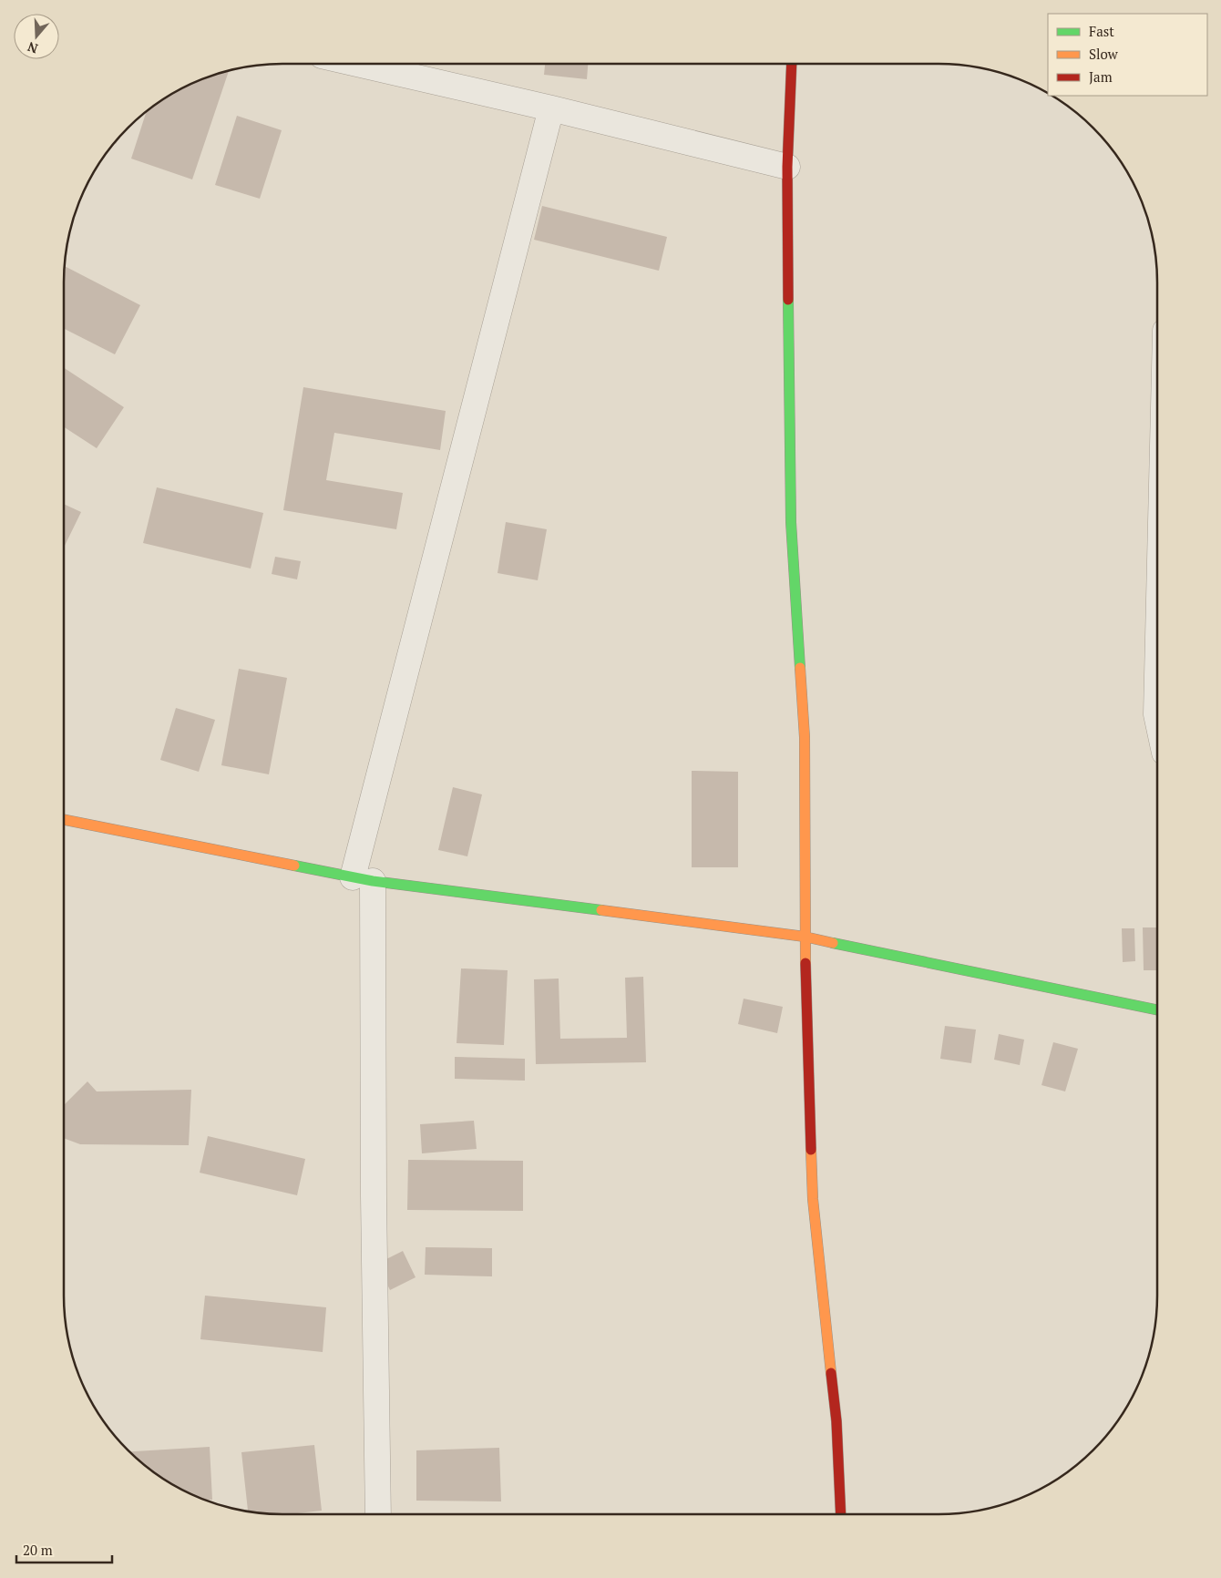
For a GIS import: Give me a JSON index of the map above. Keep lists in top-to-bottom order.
{
  "legend": ["Fast", "Slow", "Jam"],
  "scale_bar": "20 m",
  "north": "bottom"
}
